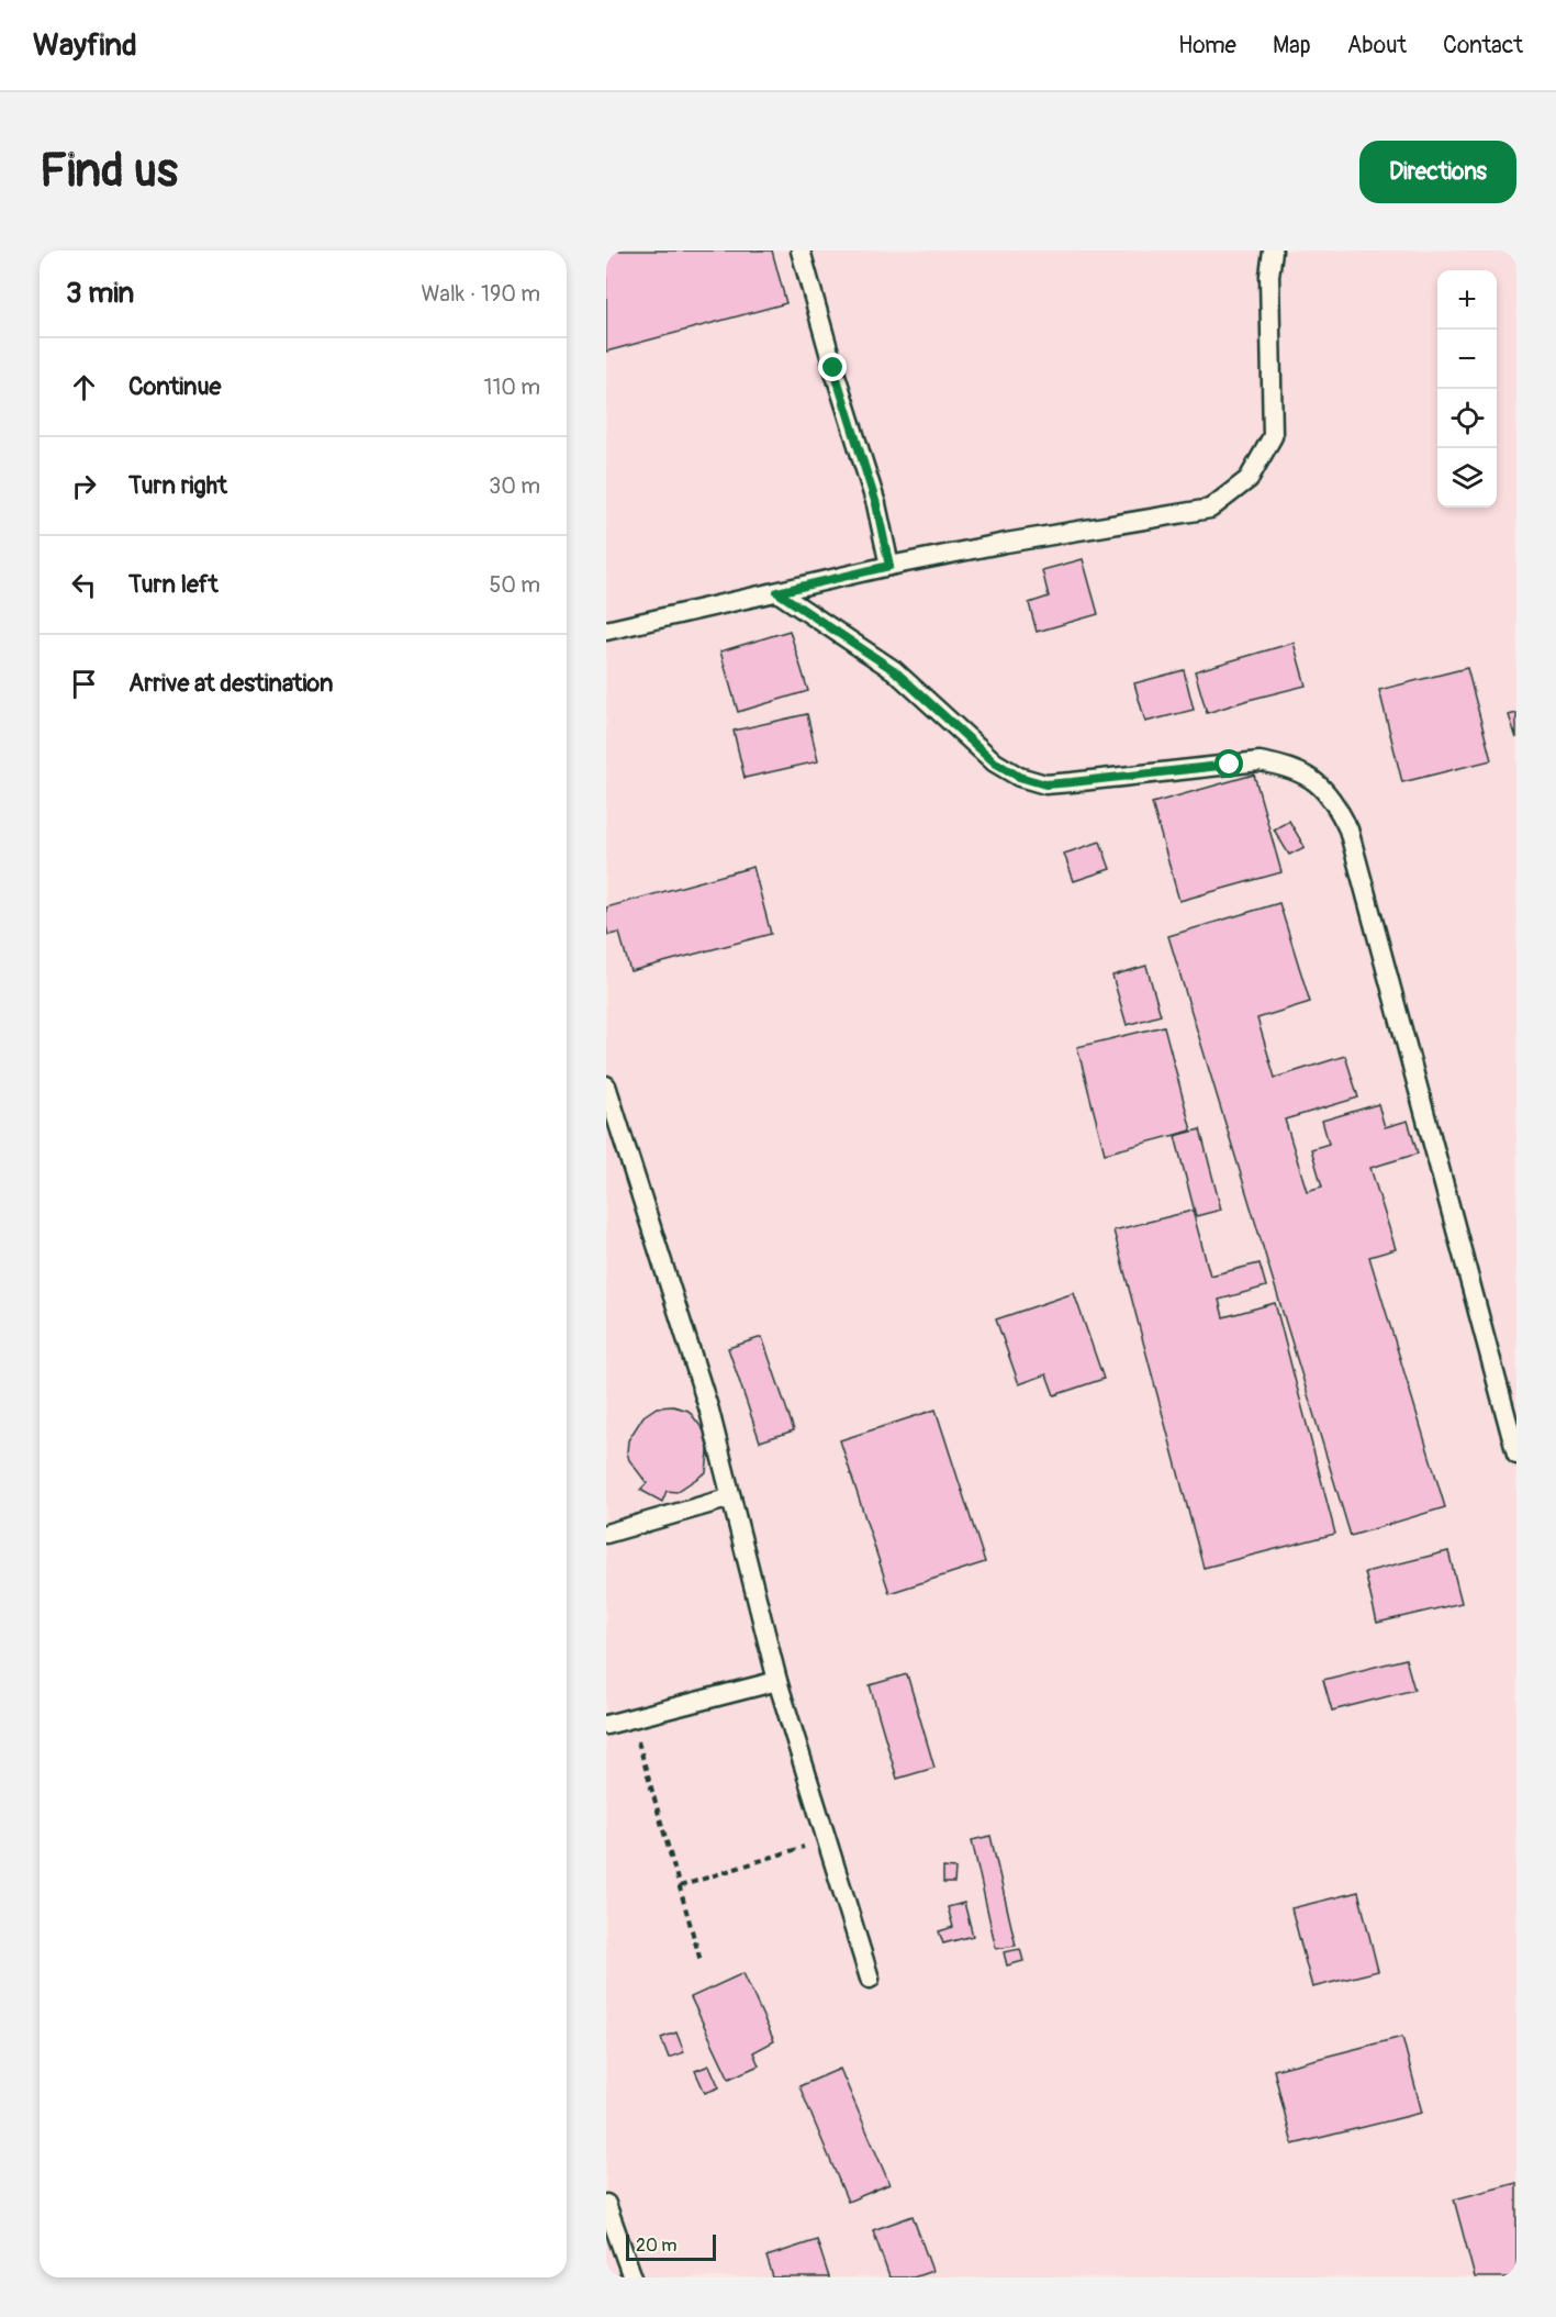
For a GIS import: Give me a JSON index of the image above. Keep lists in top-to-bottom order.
{
  "scale_bar": "20 m",
  "page": {
    "header": "Wayfind",
    "nav": [
      "Home",
      "Map",
      "About",
      "Contact"
    ],
    "buttons": "Directions",
    "title": "Find us",
    "heading": ["3 min", "Walk · 190 m"],
    "map_buttons": ["+", "−"],
    "list": [
      ["Continue", "110 m"],
      ["Turn right", "30 m"],
      ["Turn left", "50 m"],
      "Arrive at destination"
    ],
    "scale": "20 m"
  }
}
